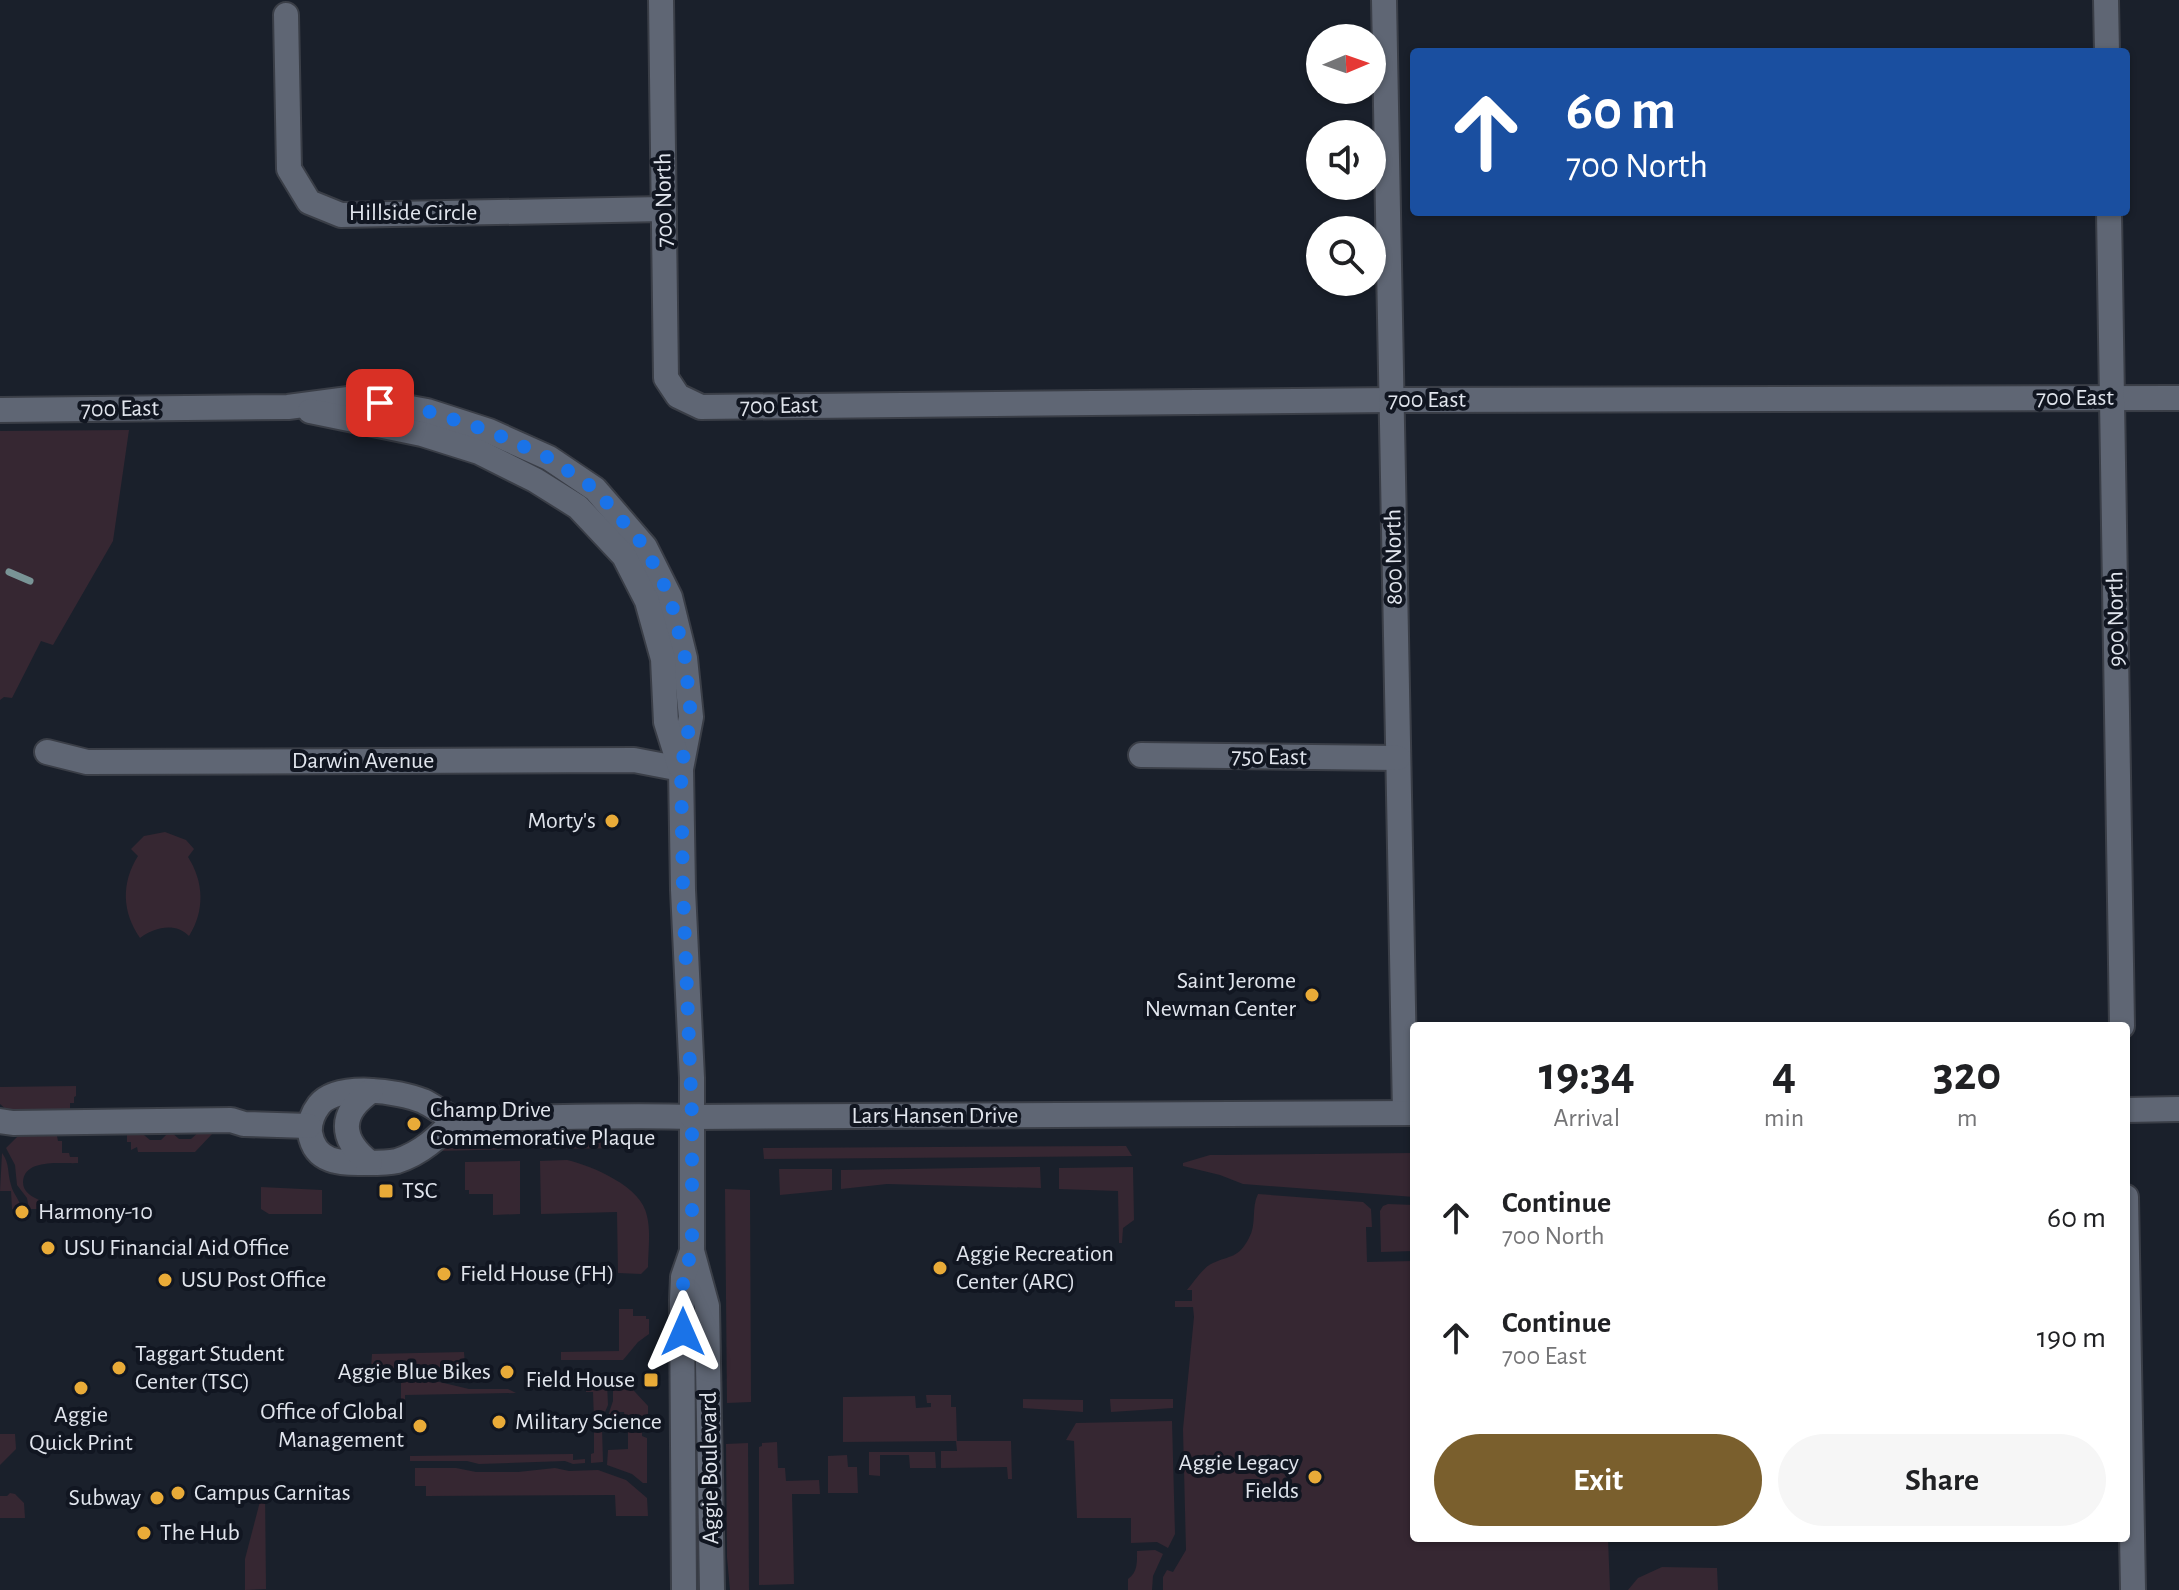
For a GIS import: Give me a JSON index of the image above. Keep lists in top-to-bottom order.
{
  "streets": {
    "street": [
      "700 North",
      "Hillside Circle",
      "700 East",
      "800 North",
      "900 North",
      "750 East",
      "Darwin Avenue",
      "Lars Hansen Drive",
      "Aggie Boulevard"
    ]
  },
  "crossings": [
    ["700 North", "Hillside Circle"],
    ["700 North", "700 East"],
    ["700 East", "800 North"],
    ["700 East", "900 North"],
    ["700 East", "Darwin Avenue"],
    ["800 North", "750 East"],
    ["800 North", "Lars Hansen Drive"],
    ["Lars Hansen Drive", "Aggie Boulevard"]
  ],
  "places": {
    "other": [
      "Morty's",
      "Saint Jerome Newman Center",
      "Champ Drive Commemorative Plaque",
      "Harmony-10",
      "USU Financial Aid Office",
      "Aggie Recreation Center (ARC)",
      "Field House (FH)",
      "USU Post Office",
      "Taggart Student Center (TSC)",
      "Aggie Blue Bikes",
      "Aggie Quick Print",
      "Military Science",
      "Office of Global Management",
      "Aggie Legacy Fields",
      "Campus Carnitas",
      "Subway",
      "The Hub"
    ],
    "transit": ["TSC", "Field House"]
  },
  "north": "right",
  "page": {
    "turn": ["60 m", "700 North"],
    "eta": [
      "19:34",
      "Arrival",
      "4",
      "min",
      "320",
      "m"
    ],
    "list": [
      {
        "name": "Continue",
        "note": "700 North",
        "value": "60 m"
      },
      {
        "name": "Continue",
        "note": "700 East",
        "value": "190 m"
      }
    ],
    "buttons": ["Exit", "Share"]
  }
}
